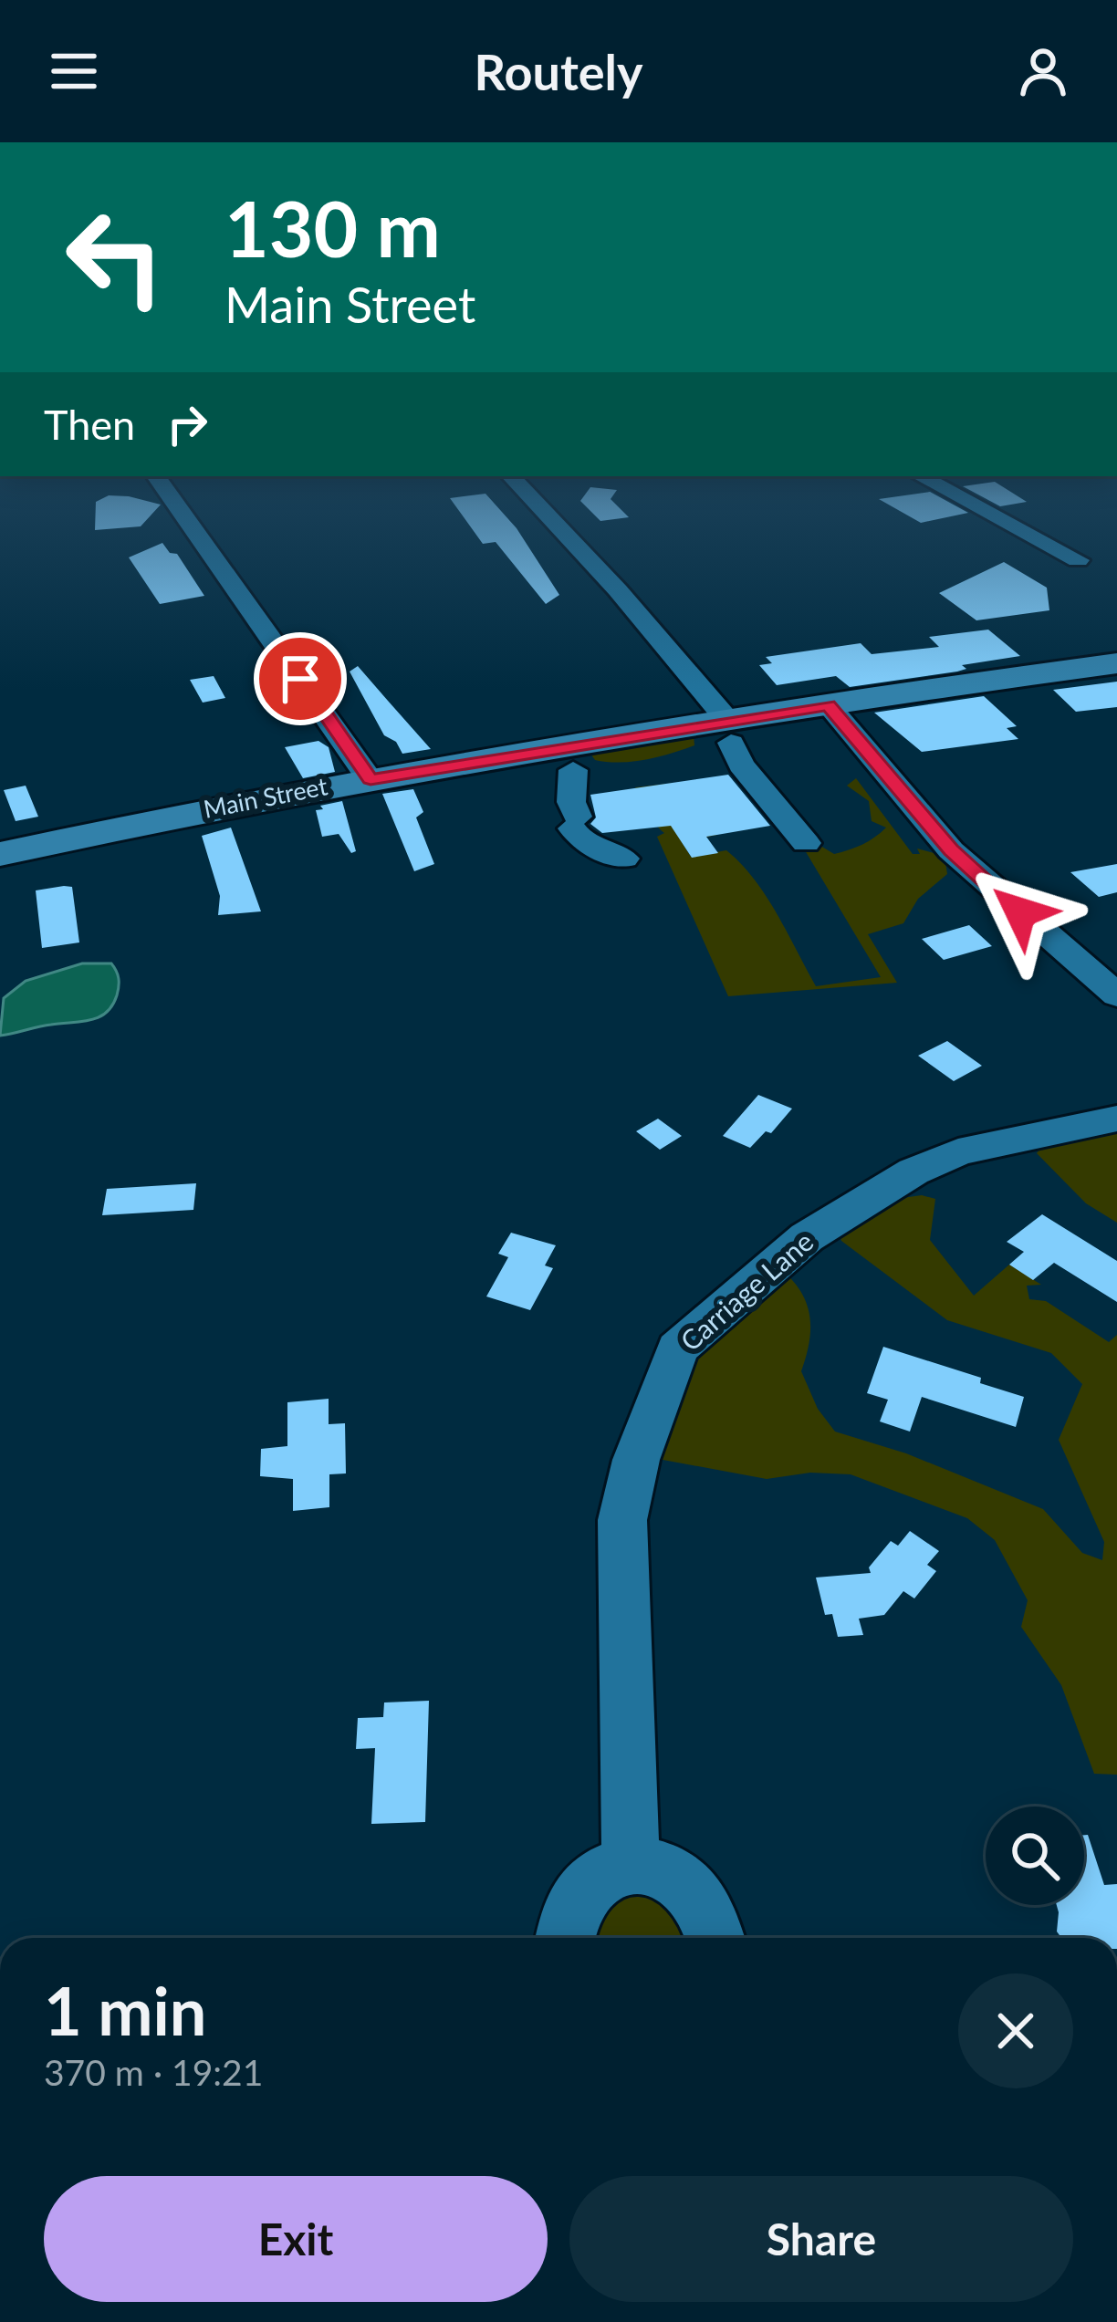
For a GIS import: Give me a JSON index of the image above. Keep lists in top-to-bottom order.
{
  "streets": {
    "main road": ["Main Street"],
    "street": ["Carriage Lane"]
  },
  "page": {
    "header": "Routely",
    "turn": ["130 m", "Main Street"],
    "then": "Then",
    "heading": ["1 min", "370 m · 19:21"],
    "buttons": ["Exit", "Share"]
  }
}
